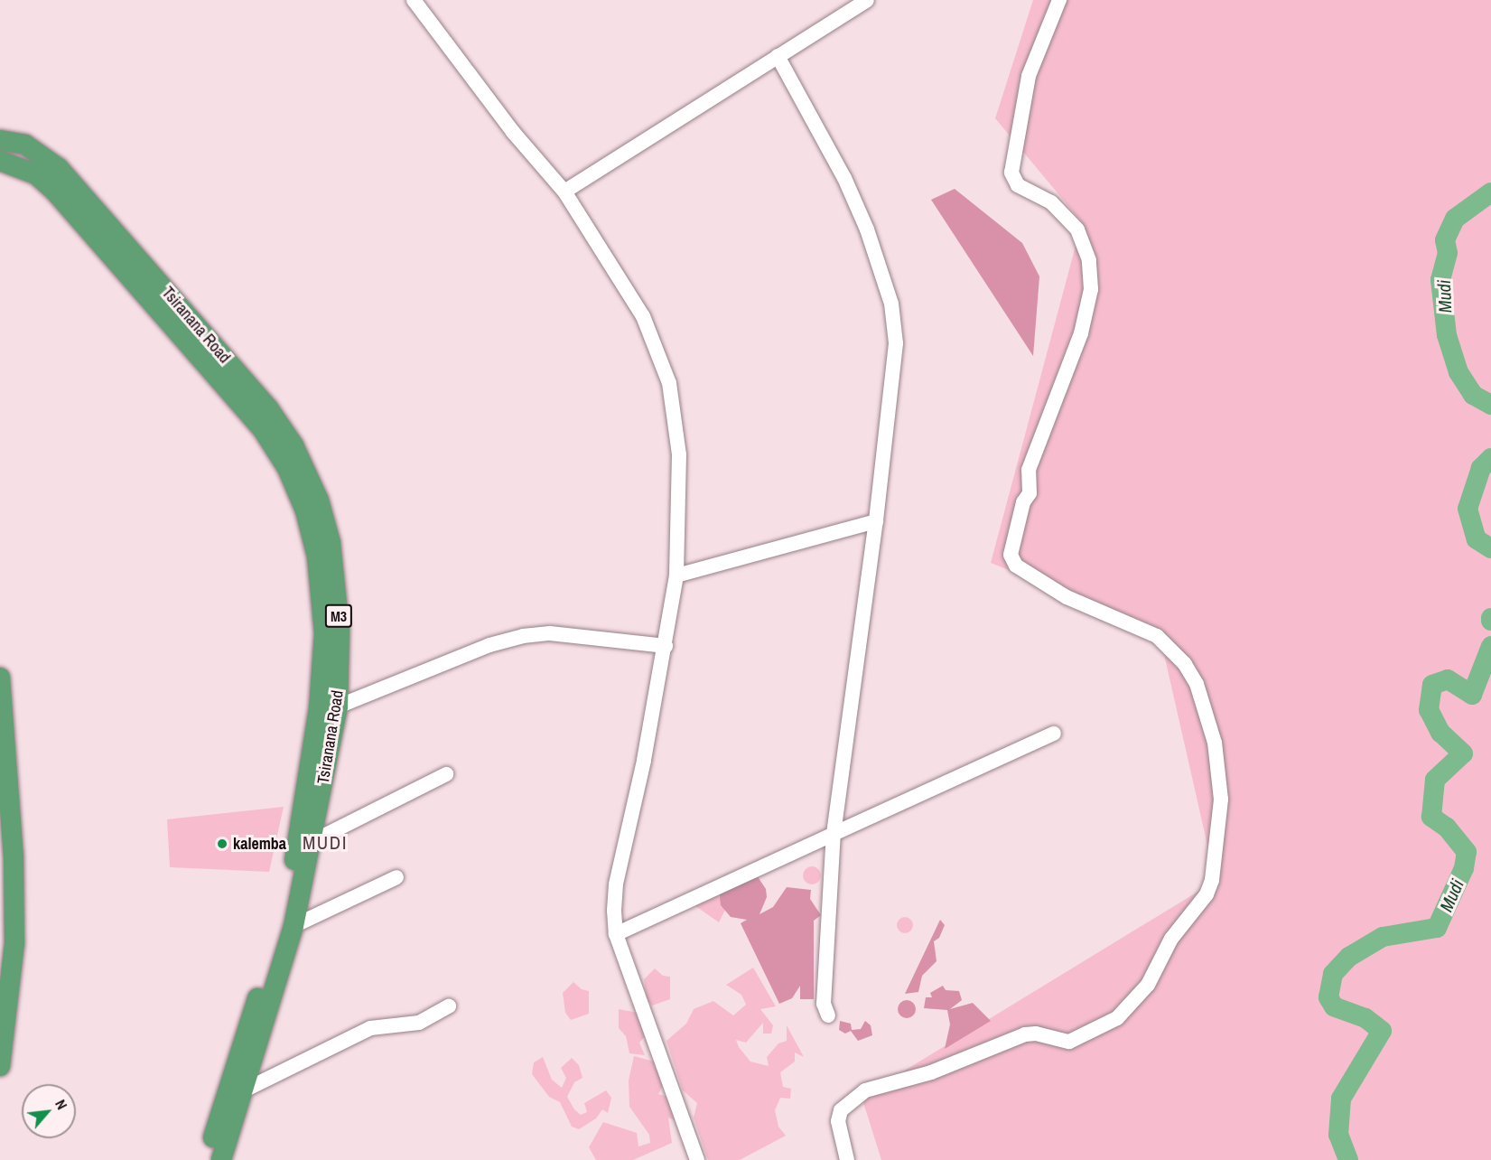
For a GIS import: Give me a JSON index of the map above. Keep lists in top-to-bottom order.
{
  "streets": {
    "highway": ["Tsiranana Road", "M3"]
  },
  "districts": ["MUDI"],
  "water": ["Mudi"],
  "places": ["kalemba"],
  "north": "top right"
}
